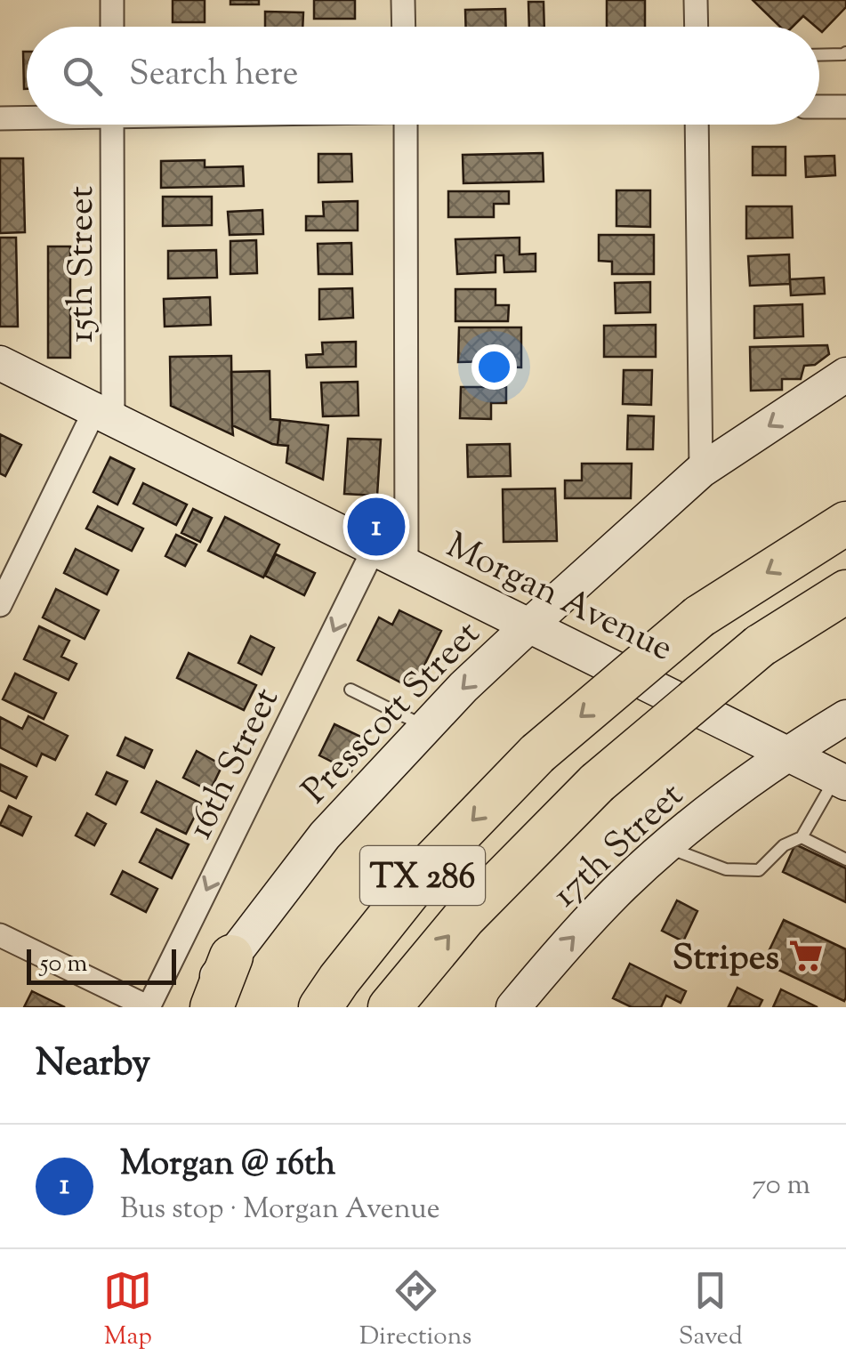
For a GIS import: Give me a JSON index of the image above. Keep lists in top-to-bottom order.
{
  "streets": {
    "highway": ["TX 286"],
    "main road": ["Morgan Avenue", "Presscott Street", "17th Street"],
    "street": ["15th Street", "16th Street"]
  },
  "crossings": [
    ["15th Street", "Morgan Avenue"],
    ["Morgan Avenue", "Presscott Street"],
    ["Morgan Avenue", "16th Street"],
    ["Morgan Avenue", "17th Street"]
  ],
  "one_way": ["16th Street", "17th Street"],
  "places": {
    "supermarket": ["Stripes"]
  },
  "scale_bar": "50 m",
  "page": {
    "search": "Search here",
    "pins": "1",
    "scale": "50 m",
    "heading": "Nearby",
    "list": [
      {
        "mark": "1",
        "name": "Morgan @ 16th",
        "note": "Bus stop · Morgan Avenue",
        "value": "70 m"
      }
    ],
    "nav": ["Map", "Directions", "Saved"]
  }
}
